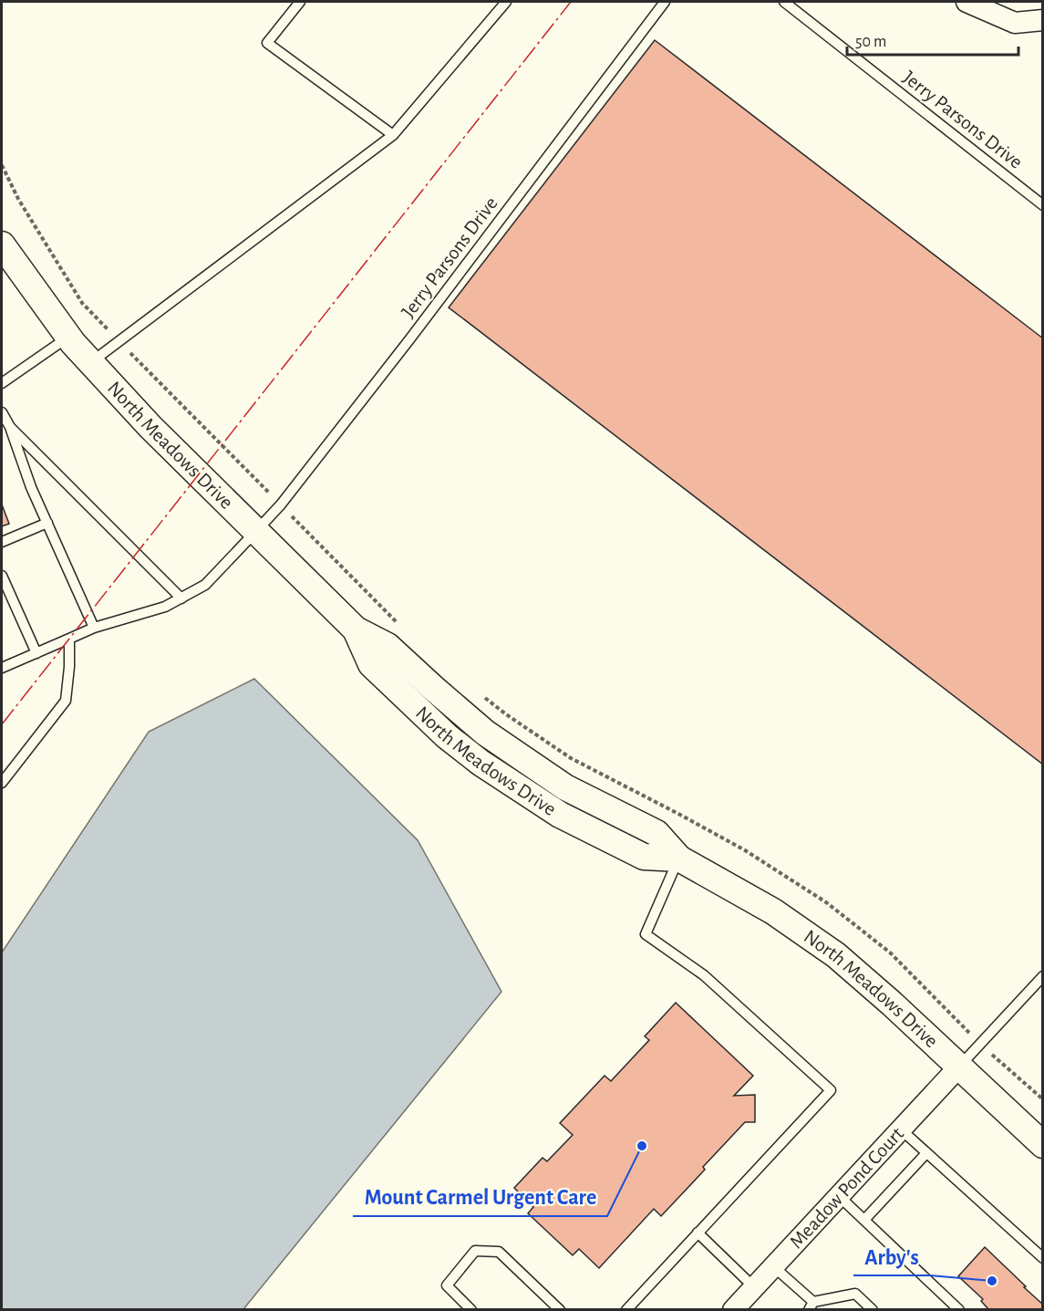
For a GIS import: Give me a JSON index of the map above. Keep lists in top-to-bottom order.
{
  "streets": {
    "street": ["North Meadows Drive", "Meadow Pond Court"],
    "lane": ["Jerry Parsons Drive"]
  },
  "crossings": [
    ["Jerry Parsons Drive", "North Meadows Drive"],
    ["North Meadows Drive", "Meadow Pond Court"]
  ],
  "places": ["Mount Carmel Urgent Care", "Arby's"],
  "scale_bar": "50 m"
}
